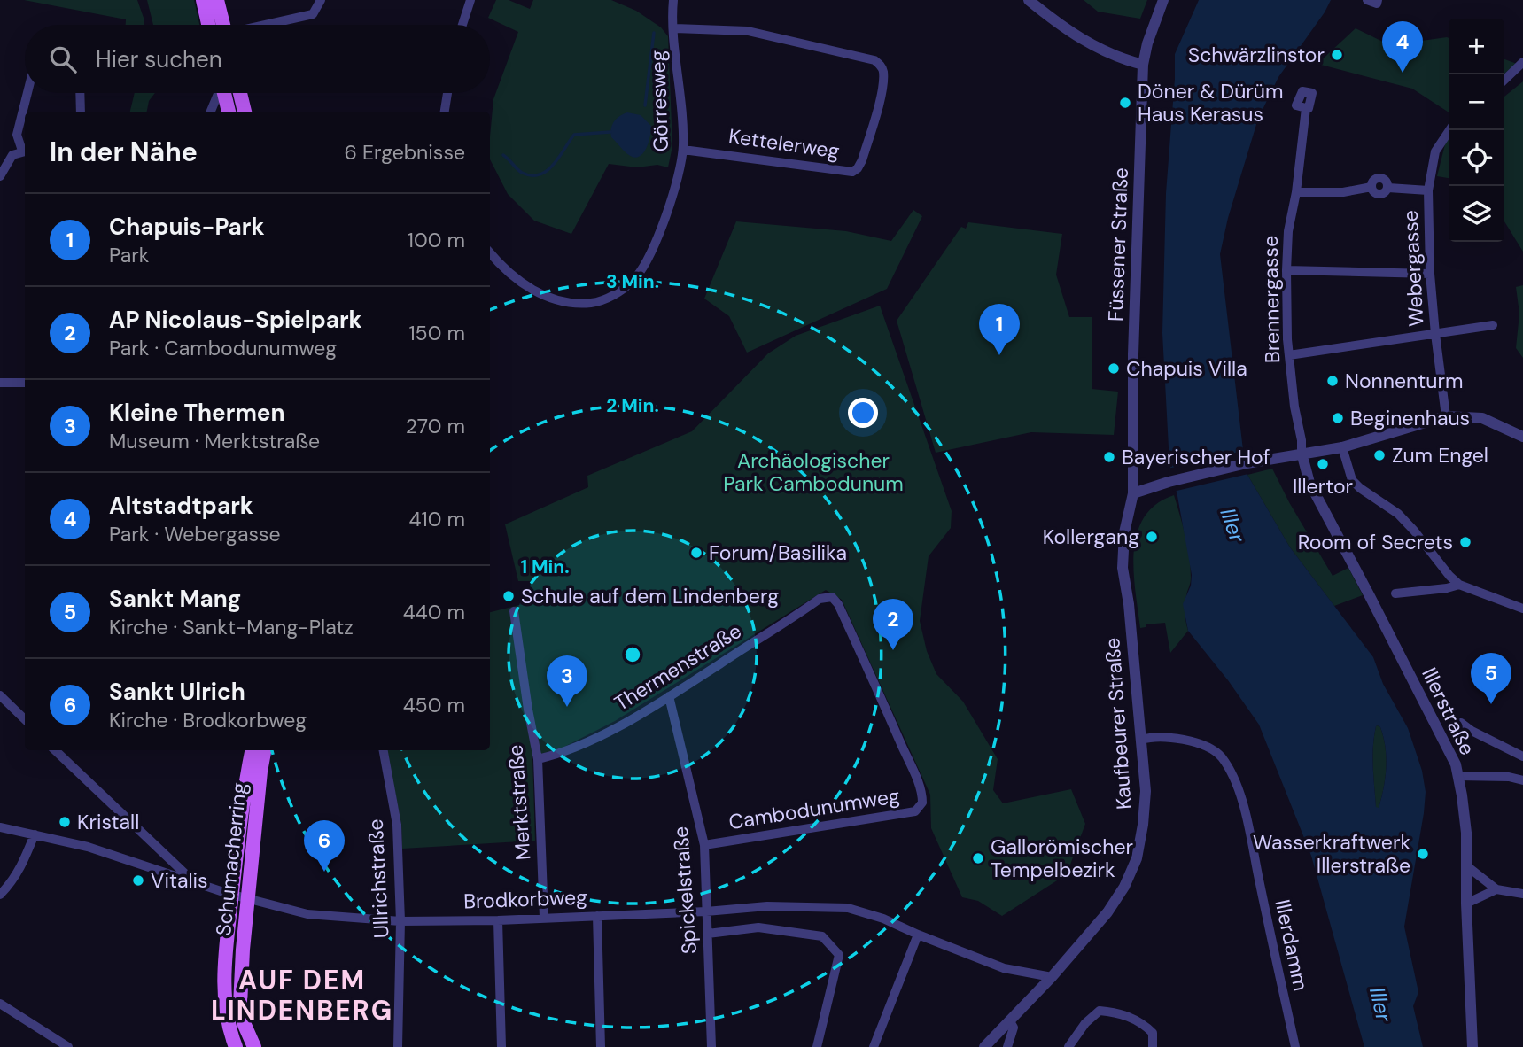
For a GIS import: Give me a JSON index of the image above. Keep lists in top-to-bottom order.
{
  "streets": {
    "main road": ["Schumacherring"],
    "street": [
      "Görresweg",
      "Kettelerweg",
      "Füssener Straße",
      "Webergasse",
      "Brennergasse",
      "Thermenstraße",
      "Illerstraße",
      "Kaufbeurer Straße",
      "Merktstraße",
      "Cambodunumweg",
      "Ullrichstraße",
      "Spickelstraße",
      "Brodkorbweg",
      "Illerdamm"
    ]
  },
  "crossings": [
    ["Görresweg", "Kettelerweg"],
    ["Füssener Straße", "Kaufbeurer Straße"],
    ["Brennergasse", "Illerstraße"],
    ["Thermenstraße", "Merktstraße"],
    ["Thermenstraße", "Cambodunumweg"],
    ["Thermenstraße", "Spickelstraße"],
    ["Kaufbeurer Straße", "Brodkorbweg"],
    ["Kaufbeurer Straße", "Illerdamm"],
    ["Merktstraße", "Brodkorbweg"],
    ["Cambodunumweg", "Spickelstraße"],
    ["Schumacherring", "Brodkorbweg"],
    ["Ullrichstraße", "Brodkorbweg"],
    ["Spickelstraße", "Brodkorbweg"]
  ],
  "districts": ["AUF DEM LINDENBERG"],
  "water": ["Iller"],
  "parks": ["Archäologischer Park Cambodunum"],
  "places": [
    "Schwärzlinstor",
    "Döner & Dürüm Haus Kerasus",
    "Chapuis Villa",
    "Nonnenturm",
    "Beginenhaus",
    "Zum Engel",
    "Bayerischer Hof",
    "Illertor",
    "Kollergang",
    "Room of Secrets",
    "Forum/Basilika",
    "Schule auf dem Lindenberg",
    "Kristall",
    "Wasserkraftwerk Illerstraße",
    "Gallorömischer Tempelbezirk",
    "Vitalis"
  ],
  "page": {
    "map_buttons": ["+", "−"],
    "pins": [
      "4",
      "1",
      "2",
      "5",
      "3",
      "6"
    ],
    "search": "Hier suchen",
    "heading": ["In der Nähe", "6 Ergebnisse"],
    "list": [
      {
        "mark": "1",
        "name": "Chapuis-Park",
        "note": "Park",
        "value": "100 m"
      },
      {
        "mark": "2",
        "name": "AP Nicolaus-Spielpark",
        "note": "Park · Cambodunumweg",
        "value": "150 m"
      },
      {
        "mark": "3",
        "name": "Kleine Thermen",
        "note": "Museum · Merktstraße",
        "value": "270 m"
      },
      {
        "mark": "4",
        "name": "Altstadtpark",
        "note": "Park · Webergasse",
        "value": "410 m"
      },
      {
        "mark": "5",
        "name": "Sankt Mang",
        "note": "Kirche · Sankt-Mang-Platz",
        "value": "440 m"
      },
      {
        "mark": "6",
        "name": "Sankt Ulrich",
        "note": "Kirche · Brodkorbweg",
        "value": "450 m"
      }
    ]
  },
  "rings": ["3 Min.", "2 Min.", "1 Min."]
}
